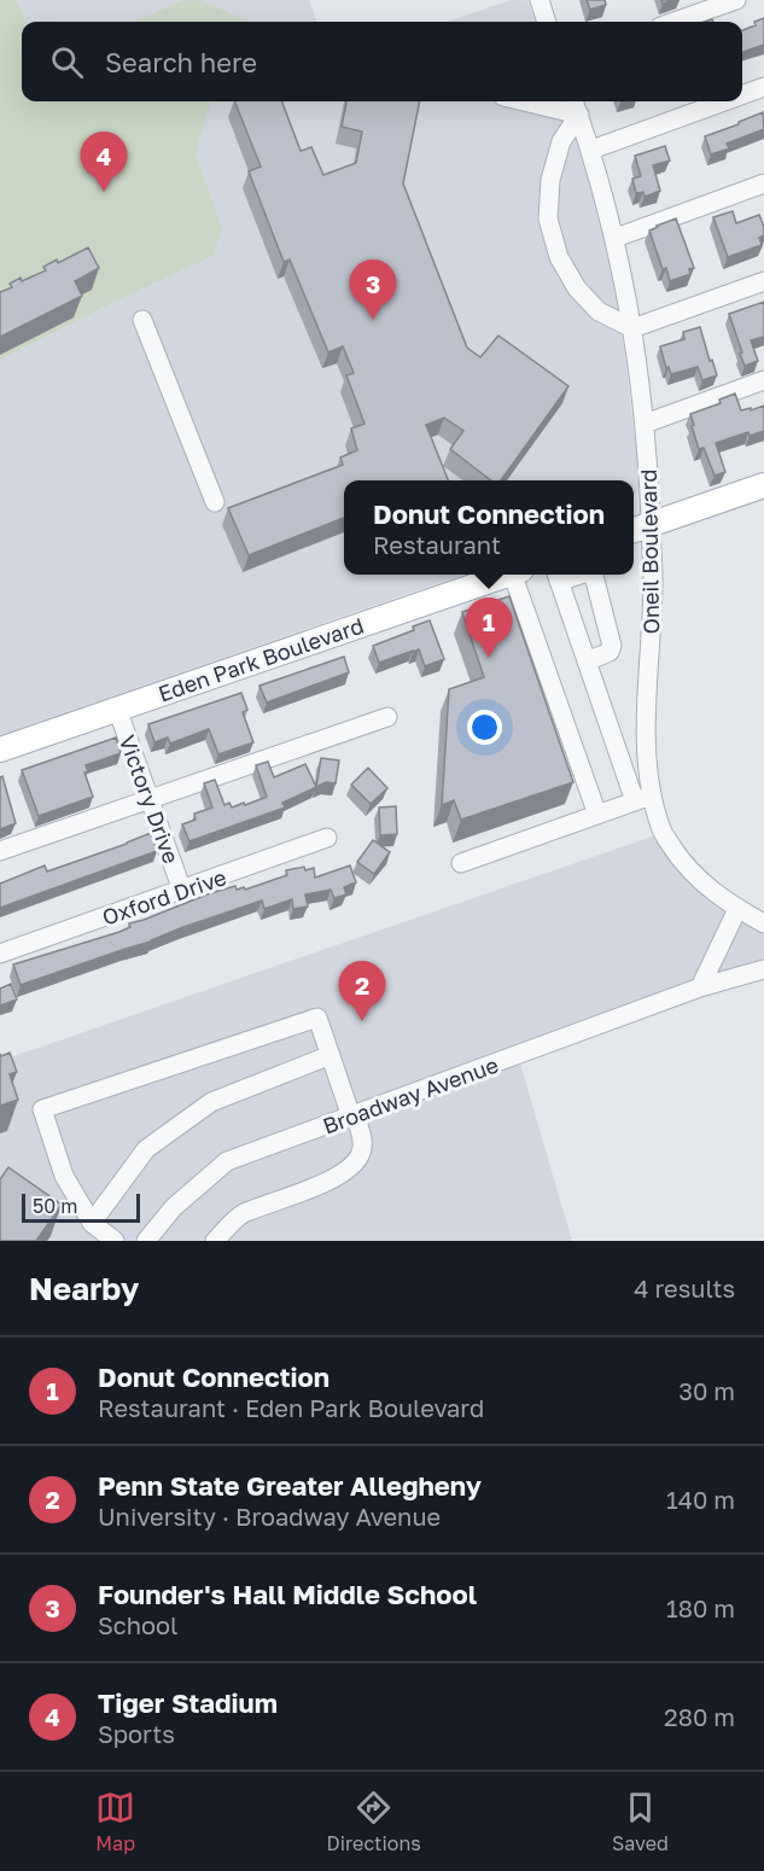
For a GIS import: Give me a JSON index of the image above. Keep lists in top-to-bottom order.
{
  "streets": {
    "main road": ["Eden Park Boulevard"],
    "street": [
      "Oneil Boulevard",
      "Victory Drive",
      "Oxford Drive",
      "Broadway Avenue"
    ]
  },
  "crossings": [
    ["Eden Park Boulevard", "Victory Drive"],
    ["Victory Drive", "Oxford Drive"]
  ],
  "scale_bar": "50 m",
  "page": {
    "search": "Search here",
    "pins": [
      "4",
      "3",
      "1",
      "2"
    ],
    "popup": ["Donut Connection", "Restaurant"],
    "scale": "50 m",
    "heading": ["Nearby", "4 results"],
    "list": [
      {
        "mark": "1",
        "name": "Donut Connection",
        "note": "Restaurant · Eden Park Boulevard",
        "value": "30 m"
      },
      {
        "mark": "2",
        "name": "Penn State Greater Allegheny",
        "note": "University · Broadway Avenue",
        "value": "140 m"
      },
      {
        "mark": "3",
        "name": "Founder's Hall Middle School",
        "note": "School",
        "value": "180 m"
      },
      {
        "mark": "4",
        "name": "Tiger Stadium",
        "note": "Sports",
        "value": "280 m"
      }
    ],
    "nav": ["Map", "Directions", "Saved"]
  }
}
